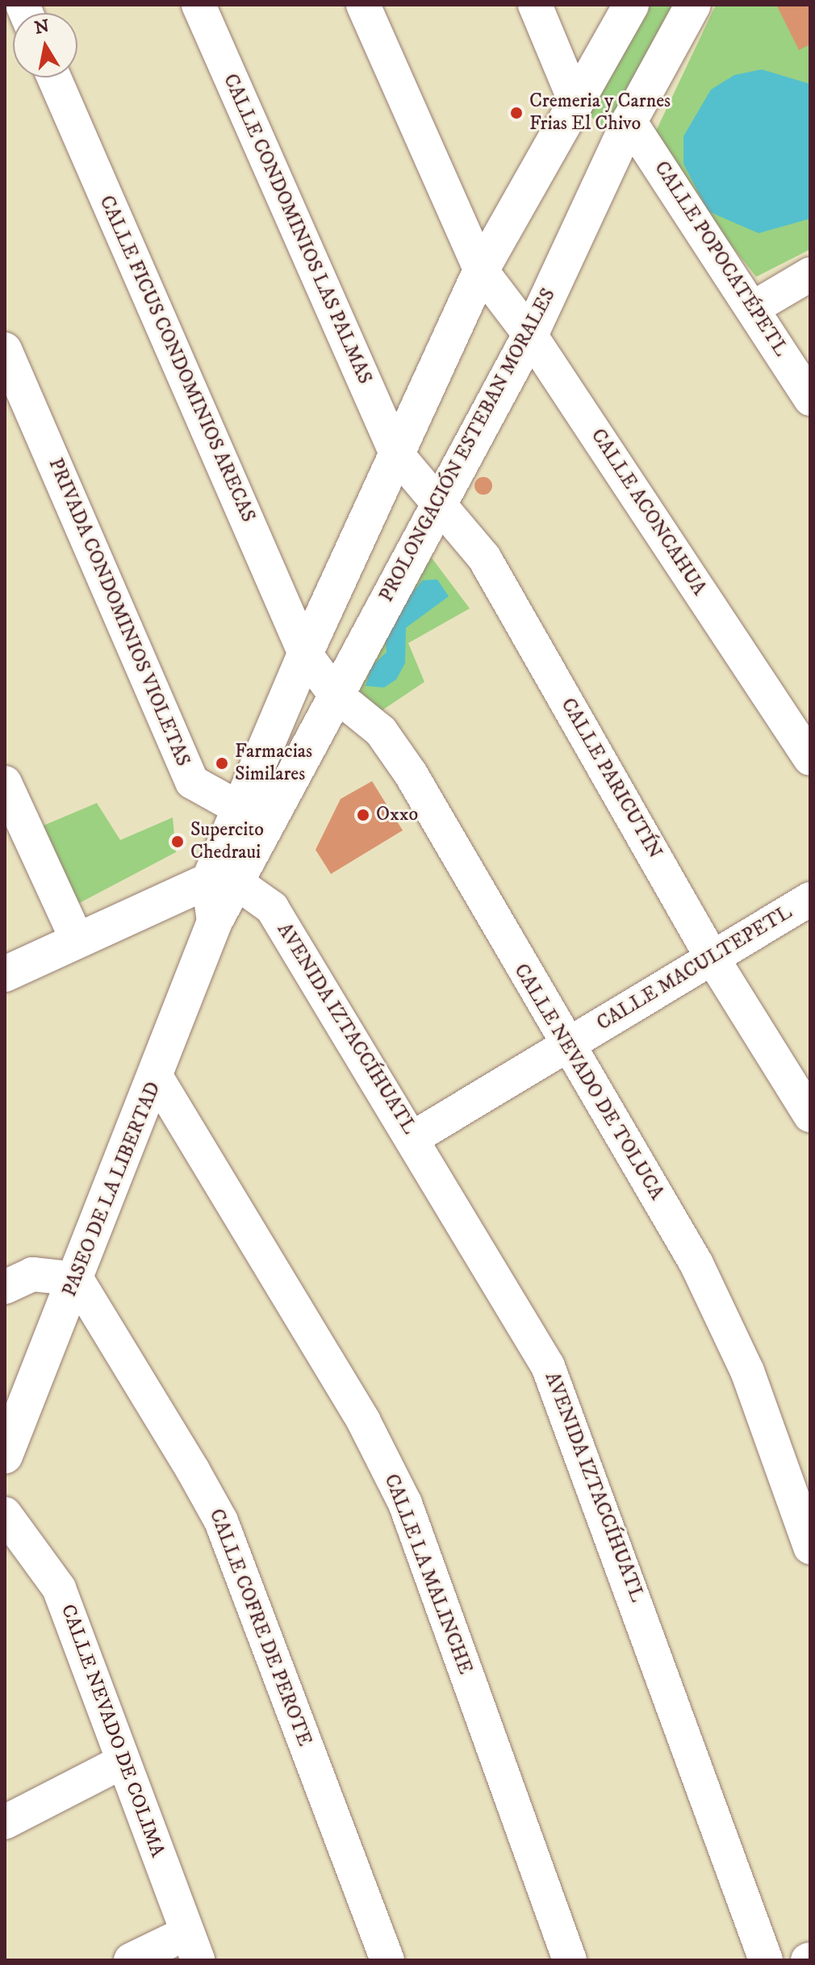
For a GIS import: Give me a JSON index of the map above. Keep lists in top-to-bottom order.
{
  "streets": {
    "street": [
      "CALLE CONDOMINIOS LAS PALMAS",
      "CALLE POPOCATÉPETL",
      "CALLE FICUS CONDOMINIOS ARECAS",
      "PROLONGACIÓN ESTEBAN MORALES",
      "CALLE ACONCAHUA",
      "PRIVADA CONDOMINIOS VIOLETAS",
      "CALLE PARICUTÍN",
      "CALLE MACULTEPETL",
      "AVENIDA IZTACCÍHUATL",
      "CALLE NEVADO DE TOLUCA",
      "PASEO DE LA LIBERTAD",
      "CALLE LA MALINCHE",
      "CALLE COFRE DE PEROTE",
      "CALLE NEVADO DE COLIMA"
    ]
  },
  "crossings": [
    ["CALLE CONDOMINIOS LAS PALMAS", "CALLE PARICUTÍN"],
    ["CALLE POPOCATÉPETL", "PROLONGACIÓN ESTEBAN MORALES"],
    ["CALLE FICUS CONDOMINIOS ARECAS", "CALLE NEVADO DE TOLUCA"],
    ["PROLONGACIÓN ESTEBAN MORALES", "CALLE ACONCAHUA"],
    ["PROLONGACIÓN ESTEBAN MORALES", "CALLE PARICUTÍN"],
    ["PROLONGACIÓN ESTEBAN MORALES", "AVENIDA IZTACCÍHUATL"],
    ["PROLONGACIÓN ESTEBAN MORALES", "CALLE NEVADO DE TOLUCA"],
    ["PROLONGACIÓN ESTEBAN MORALES", "PASEO DE LA LIBERTAD"],
    ["CALLE PARICUTÍN", "CALLE MACULTEPETL"],
    ["CALLE MACULTEPETL", "AVENIDA IZTACCÍHUATL"],
    ["CALLE MACULTEPETL", "CALLE NEVADO DE TOLUCA"],
    ["AVENIDA IZTACCÍHUATL", "PASEO DE LA LIBERTAD"],
    ["PASEO DE LA LIBERTAD", "CALLE LA MALINCHE"],
    ["PASEO DE LA LIBERTAD", "CALLE COFRE DE PEROTE"]
  ],
  "places": [
    "Cremeria y Carnes Frias El Chivo",
    "Farmacias Similares",
    "Oxxo",
    "Supercito Chedraui"
  ],
  "north": "top"
}
